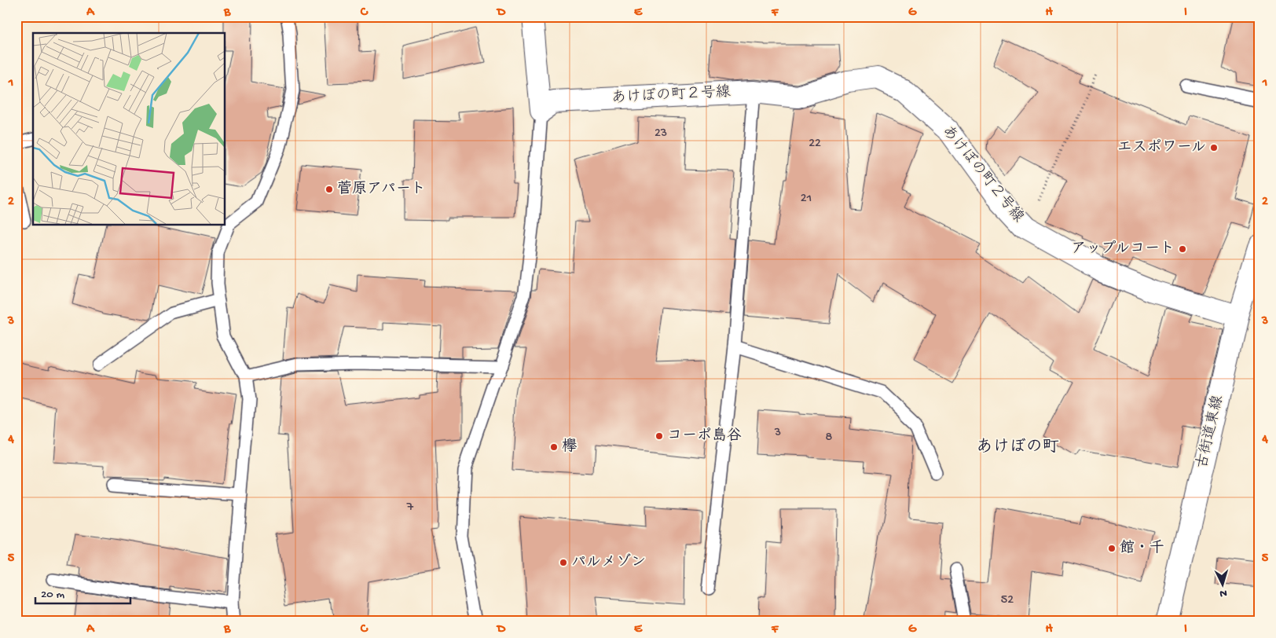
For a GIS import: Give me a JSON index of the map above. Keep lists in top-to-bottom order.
{
  "streets": {
    "street": ["あけぼの町２号線", "古街道東線"]
  },
  "crossings": [
    ["あけぼの町２号線", "古街道東線"]
  ],
  "districts": ["あけぼの町"],
  "places": [
    "エスポワール",
    "菅原アパート",
    "アップルコート",
    "コーポ島谷",
    "欅",
    "館・千",
    "パルメゾン"
  ],
  "house_numbers": [
    "23",
    "22",
    "21",
    "3",
    "8",
    "7",
    "52"
  ],
  "scale_bar": "20 m",
  "north": "bottom",
  "grid": {
    "columns": [
      "A",
      "B",
      "C",
      "D",
      "E",
      "F",
      "G",
      "H",
      "I"
    ],
    "rows": [
      "1",
      "2",
      "3",
      "4",
      "5"
    ]
  }
}
